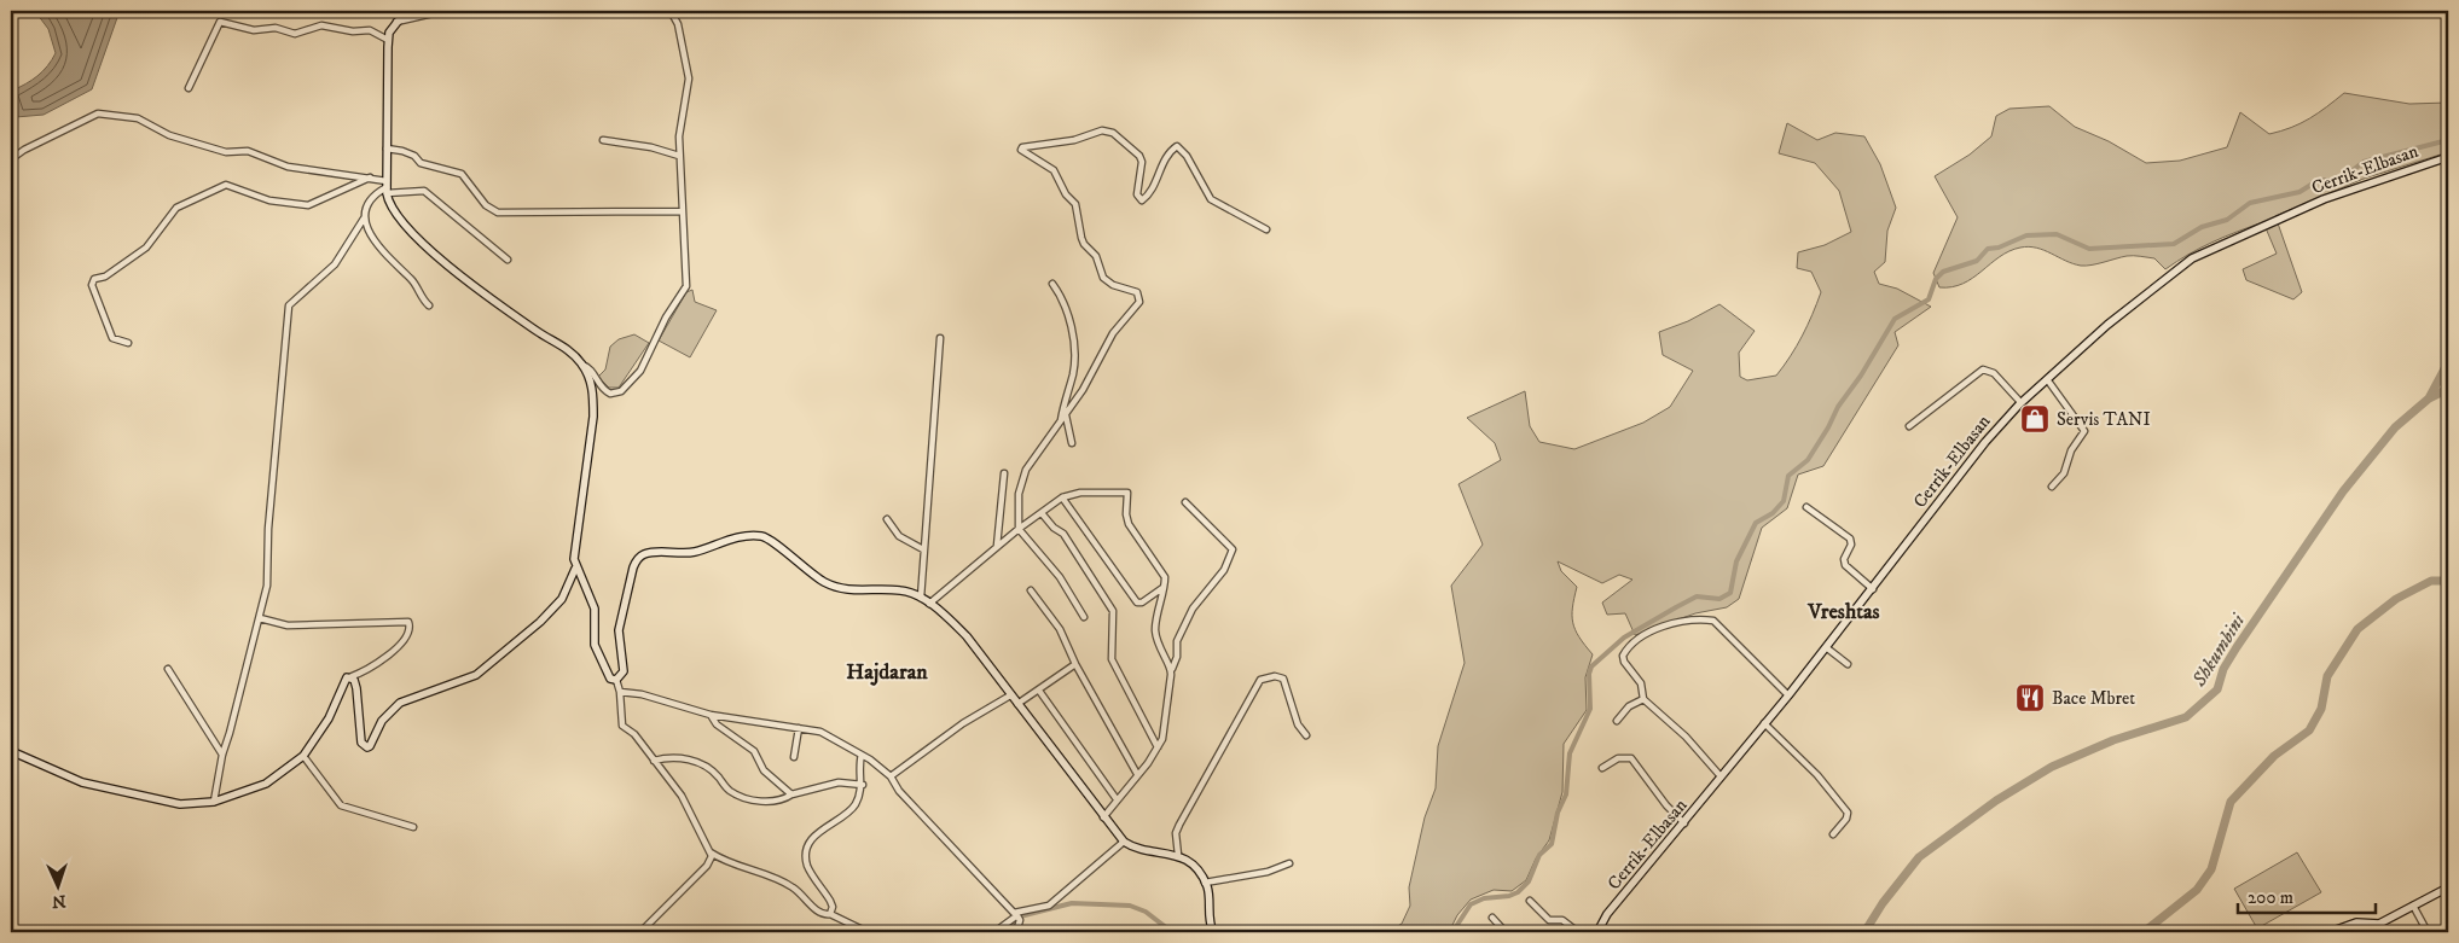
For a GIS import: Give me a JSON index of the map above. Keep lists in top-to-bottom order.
{
  "streets": {
    "main road": ["Cerrik-Elbasan"]
  },
  "districts": ["Vreshtas", "Hajdaran"],
  "water": ["Shkumbini"],
  "places": {
    "shop": ["Servis TANI"],
    "restaurant": ["Bace Mbret"]
  },
  "scale_bar": "200 m",
  "north": "bottom"
}
